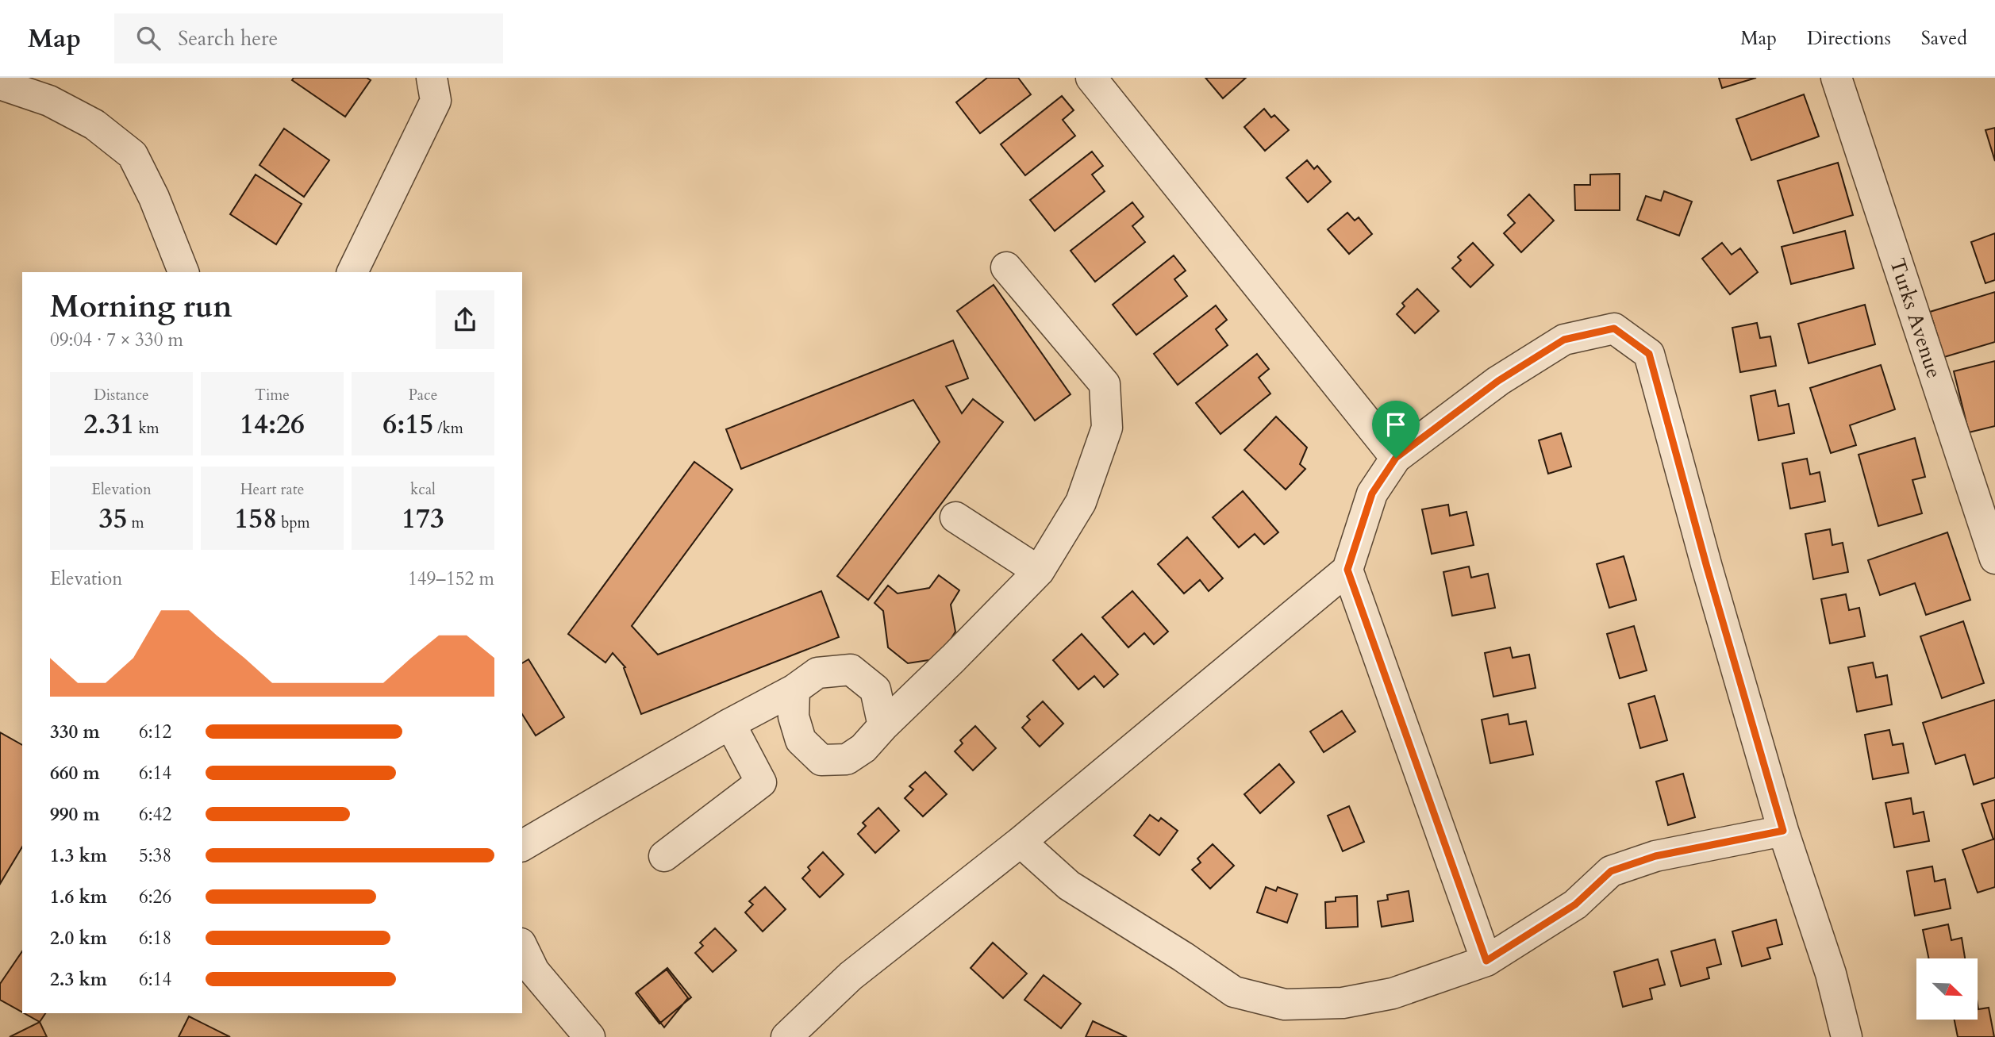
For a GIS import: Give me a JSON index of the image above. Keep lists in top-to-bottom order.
{
  "streets": {
    "street": ["Turks Avenue"]
  },
  "north": "bottom right",
  "page": {
    "header": "Map",
    "search": "Search here",
    "nav": ["Map", "Directions", "Saved"],
    "heading": ["Morning run", "09:04 · 7 × 330 m"],
    "stats": [
      ["Distance", "2.31 km"],
      ["Time", "14:26"],
      ["Pace", "6:15 /km"],
      ["Elevation", "35 m"],
      ["Heart rate", "158 bpm"],
      ["kcal", "173"]
    ],
    "chart": ["Elevation", "149–152 m"],
    "list": [
      {
        "name": "330 m",
        "note": "6:12"
      },
      {
        "name": "660 m",
        "note": "6:14"
      },
      {
        "name": "990 m",
        "note": "6:42"
      },
      {
        "name": "1.3 km",
        "note": "5:38"
      },
      {
        "name": "1.6 km",
        "note": "6:26"
      },
      {
        "name": "2.0 km",
        "note": "6:18"
      },
      {
        "name": "2.3 km",
        "note": "6:14"
      }
    ]
  }
}
